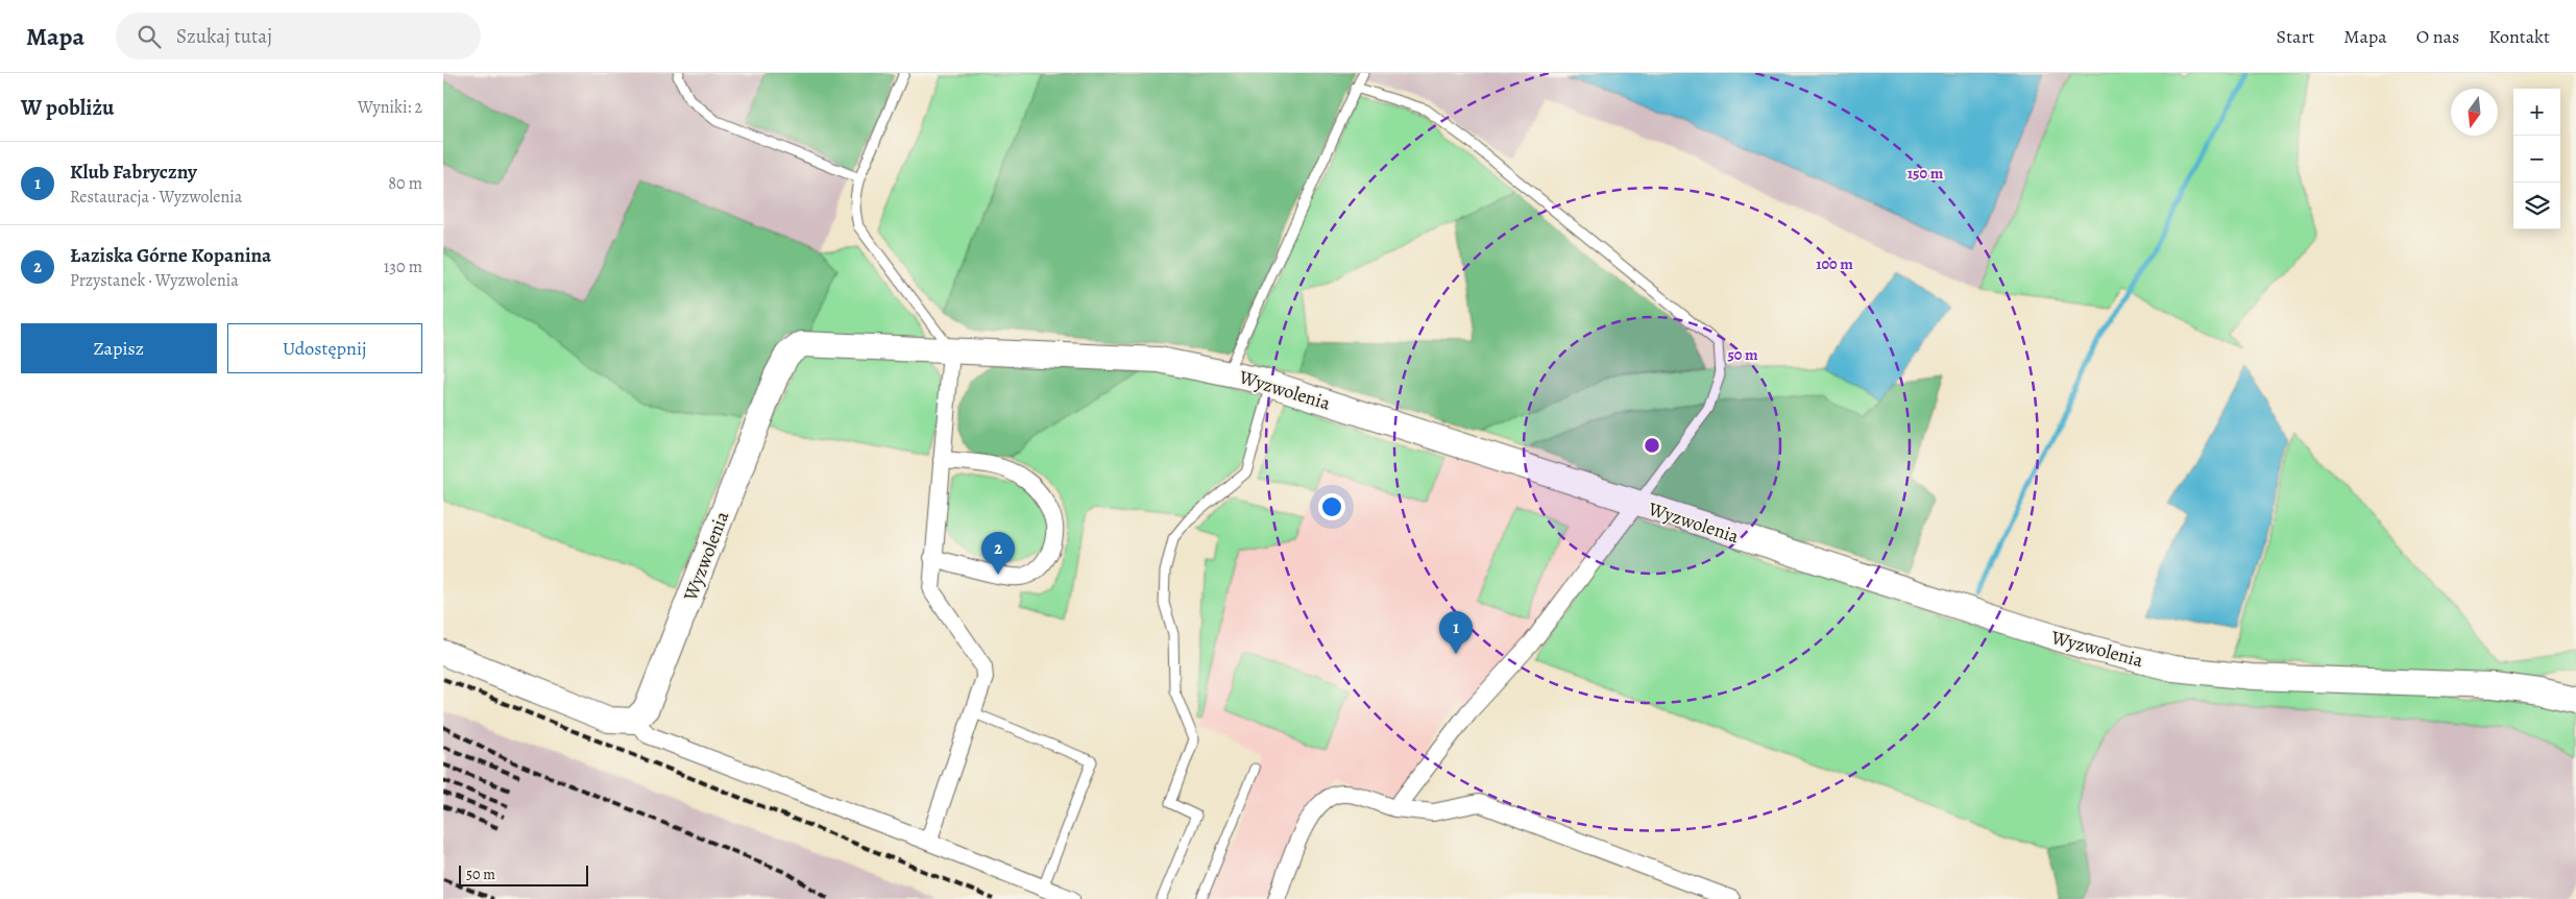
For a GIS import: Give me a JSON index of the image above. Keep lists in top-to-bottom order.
{
  "streets": {
    "street": ["Wyzwolenia"]
  },
  "scale_bar": "50 m",
  "north": "bottom",
  "page": {
    "header": "Mapa",
    "search": "Szukaj tutaj",
    "nav": [
      "Start",
      "Mapa",
      "O nas",
      "Kontakt"
    ],
    "heading": ["W pobliżu", "Wyniki: 2"],
    "map_buttons": ["+", "−"],
    "list": [
      {
        "mark": "1",
        "name": "Klub Fabryczny",
        "note": "Restauracja · Wyzwolenia",
        "value": "80 m"
      },
      {
        "mark": "2",
        "name": "Łaziska Górne Kopanina",
        "note": "Przystanek · Wyzwolenia",
        "value": "130 m"
      }
    ],
    "buttons": ["Zapisz", "Udostępnij"],
    "pins": ["2", "1"],
    "scale": "50 m"
  },
  "rings": ["150 m", "100 m", "50 m"]
}
